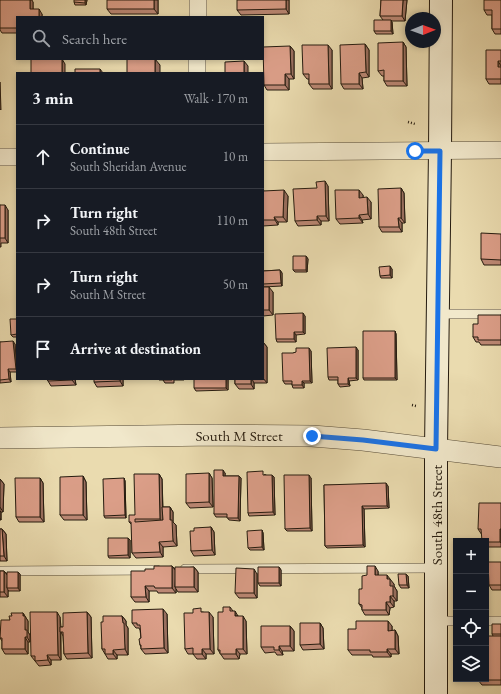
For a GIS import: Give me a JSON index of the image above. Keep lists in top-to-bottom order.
{
  "streets": {
    "main road": ["South 48th Street"],
    "street": ["South M Street"]
  },
  "crossings": [
    ["South M Street", "South 48th Street"]
  ],
  "north": "right",
  "page": {
    "search": "Search here",
    "heading": ["3 min", "Walk · 170 m"],
    "list": [
      ["Continue", "South Sheridan Avenue", "10 m"],
      ["Turn right", "South 48th Street", "110 m"],
      ["Turn right", "South M Street", "50 m"],
      "Arrive at destination"
    ],
    "map_buttons": ["+", "−"]
  }
}
